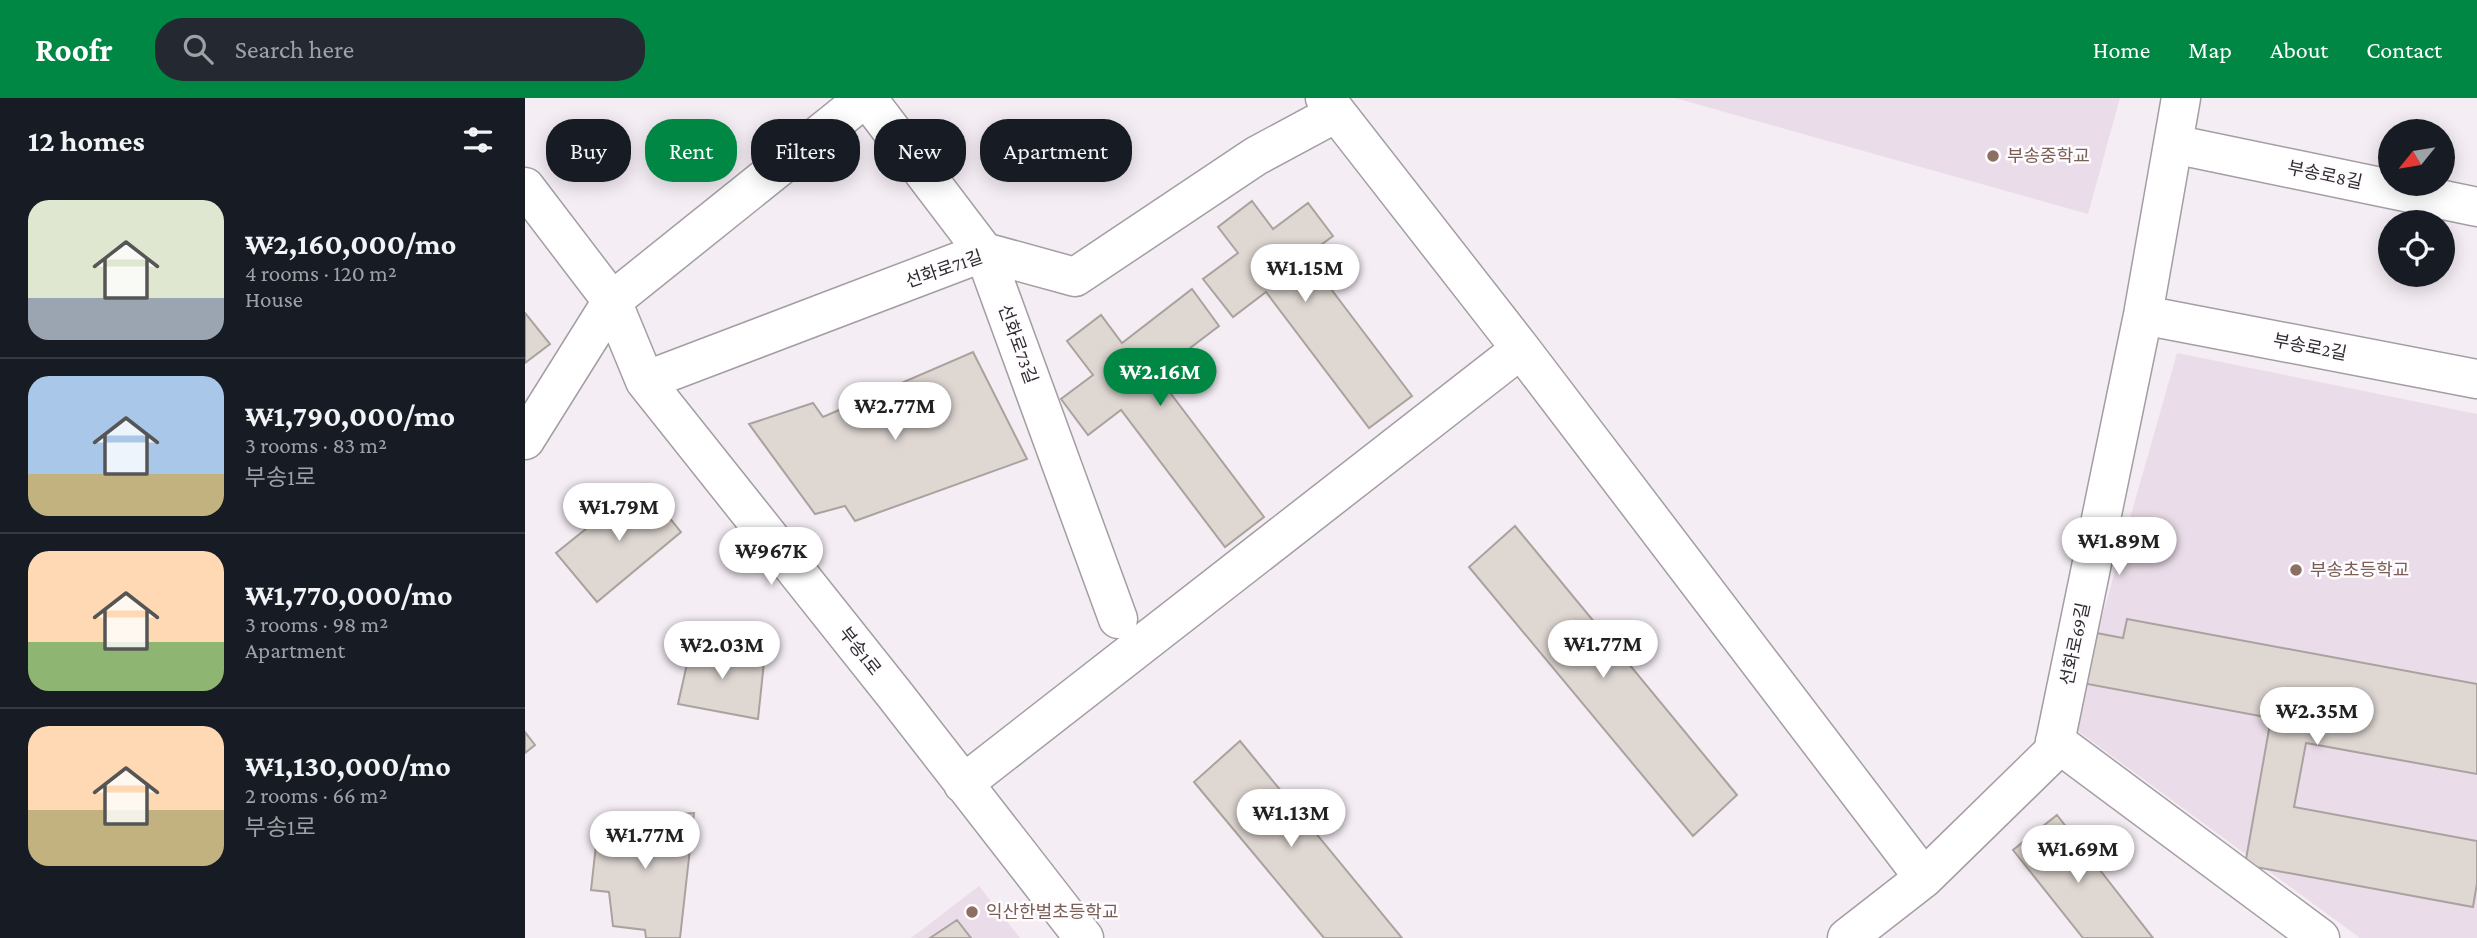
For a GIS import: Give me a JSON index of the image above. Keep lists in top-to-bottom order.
{
  "streets": {
    "street": [
      "부송로8길",
      "선화로71길",
      "선화로73길",
      "부송로2길",
      "선화로69길",
      "부송1로"
    ]
  },
  "crossings": [
    ["부송로8길", "선화로69길"],
    ["선화로71길", "선화로73길"],
    ["선화로71길", "부송1로"],
    ["선화로73길", "부송1로"],
    ["부송로2길", "선화로69길"]
  ],
  "places": ["부송중학교", "부송초등학교", "익산한벌초등학교"],
  "north": "bottom left",
  "page": {
    "header": "Roofr",
    "search": "Search here",
    "nav": [
      "Home",
      "Map",
      "About",
      "Contact"
    ],
    "heading": "12 homes",
    "chip": [
      "Buy",
      "Rent",
      "Filters",
      "New",
      "Apartment"
    ],
    "list": [
      {
        "name": "₩2,160,000/mo",
        "note": "4 rooms · 120 m² · House"
      },
      {
        "name": "₩1,790,000/mo",
        "note": "3 rooms · 83 m² · 부송1로"
      },
      {
        "name": "₩1,770,000/mo",
        "note": "3 rooms · 98 m² · Apartment"
      },
      {
        "name": "₩1,130,000/mo",
        "note": "2 rooms · 66 m² · 부송1로"
      }
    ],
    "price": [
      "₩1.15M",
      "₩2.16M",
      "₩2.77M",
      "₩1.79M",
      "₩1.89M",
      "₩967K",
      "₩1.77M",
      "₩2.03M",
      "₩2.35M",
      "₩1.13M",
      "₩1.77M",
      "₩1.69M"
    ]
  }
}
